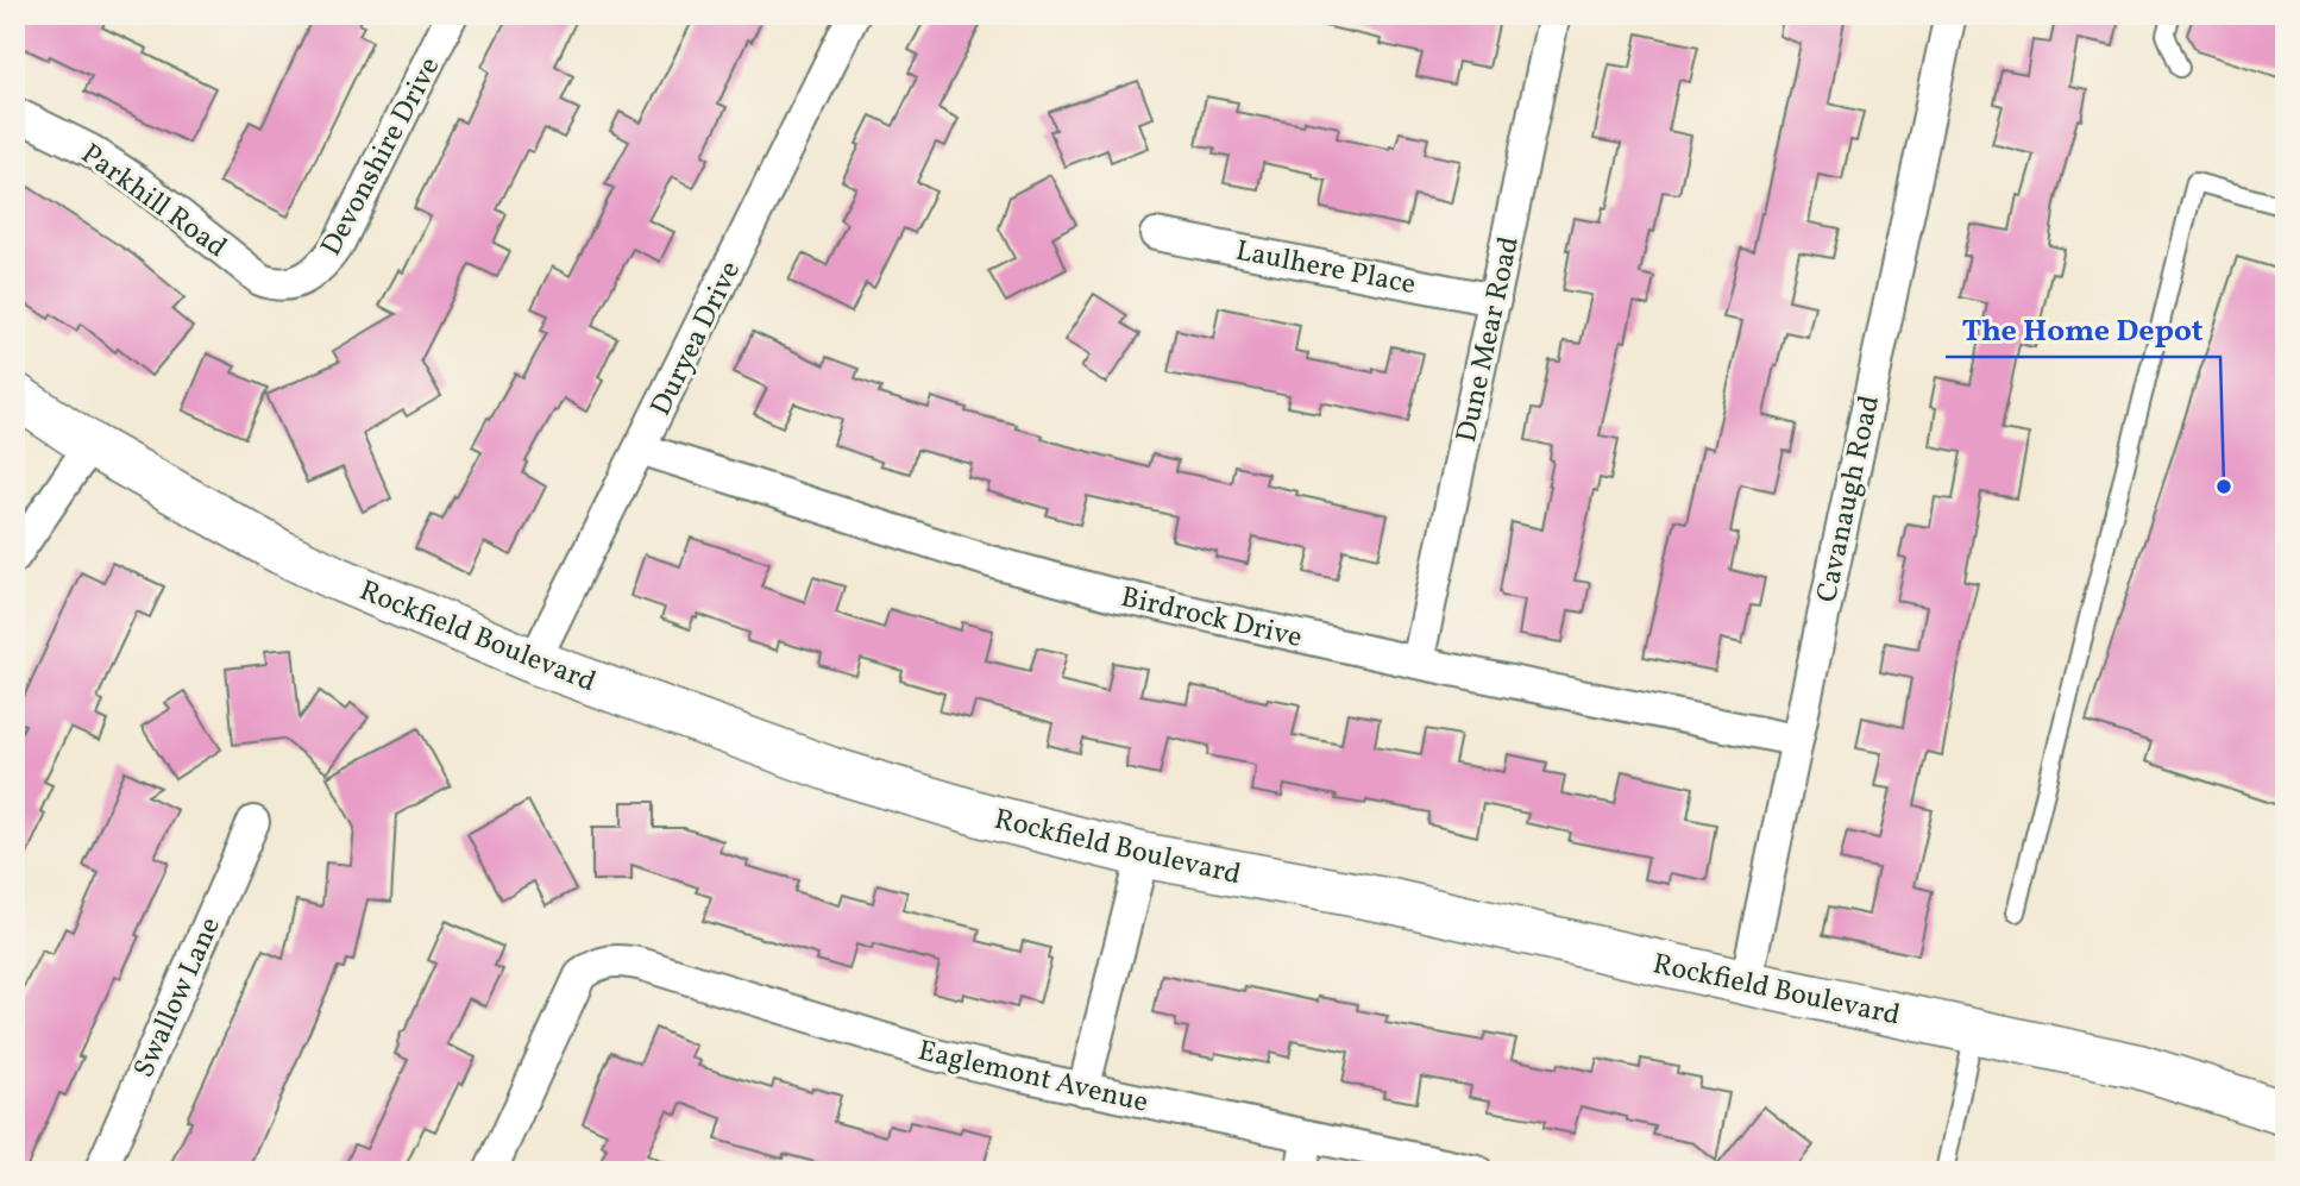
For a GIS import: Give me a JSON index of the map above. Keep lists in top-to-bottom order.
{
  "streets": {
    "main road": ["Rockfield Boulevard"],
    "street": [
      "Devonshire Drive",
      "Parkhill Road",
      "Laulhere Place",
      "Duryea Drive",
      "Dune Mear Road",
      "Cavanaugh Road",
      "Birdrock Drive",
      "Swallow Lane",
      "Eaglemont Avenue"
    ]
  },
  "crossings": [
    ["Devonshire Drive", "Parkhill Road"],
    ["Laulhere Place", "Dune Mear Road"],
    ["Duryea Drive", "Birdrock Drive"],
    ["Duryea Drive", "Rockfield Boulevard"],
    ["Dune Mear Road", "Birdrock Drive"],
    ["Cavanaugh Road", "Birdrock Drive"],
    ["Cavanaugh Road", "Rockfield Boulevard"]
  ],
  "places": ["The Home Depot"]
}
